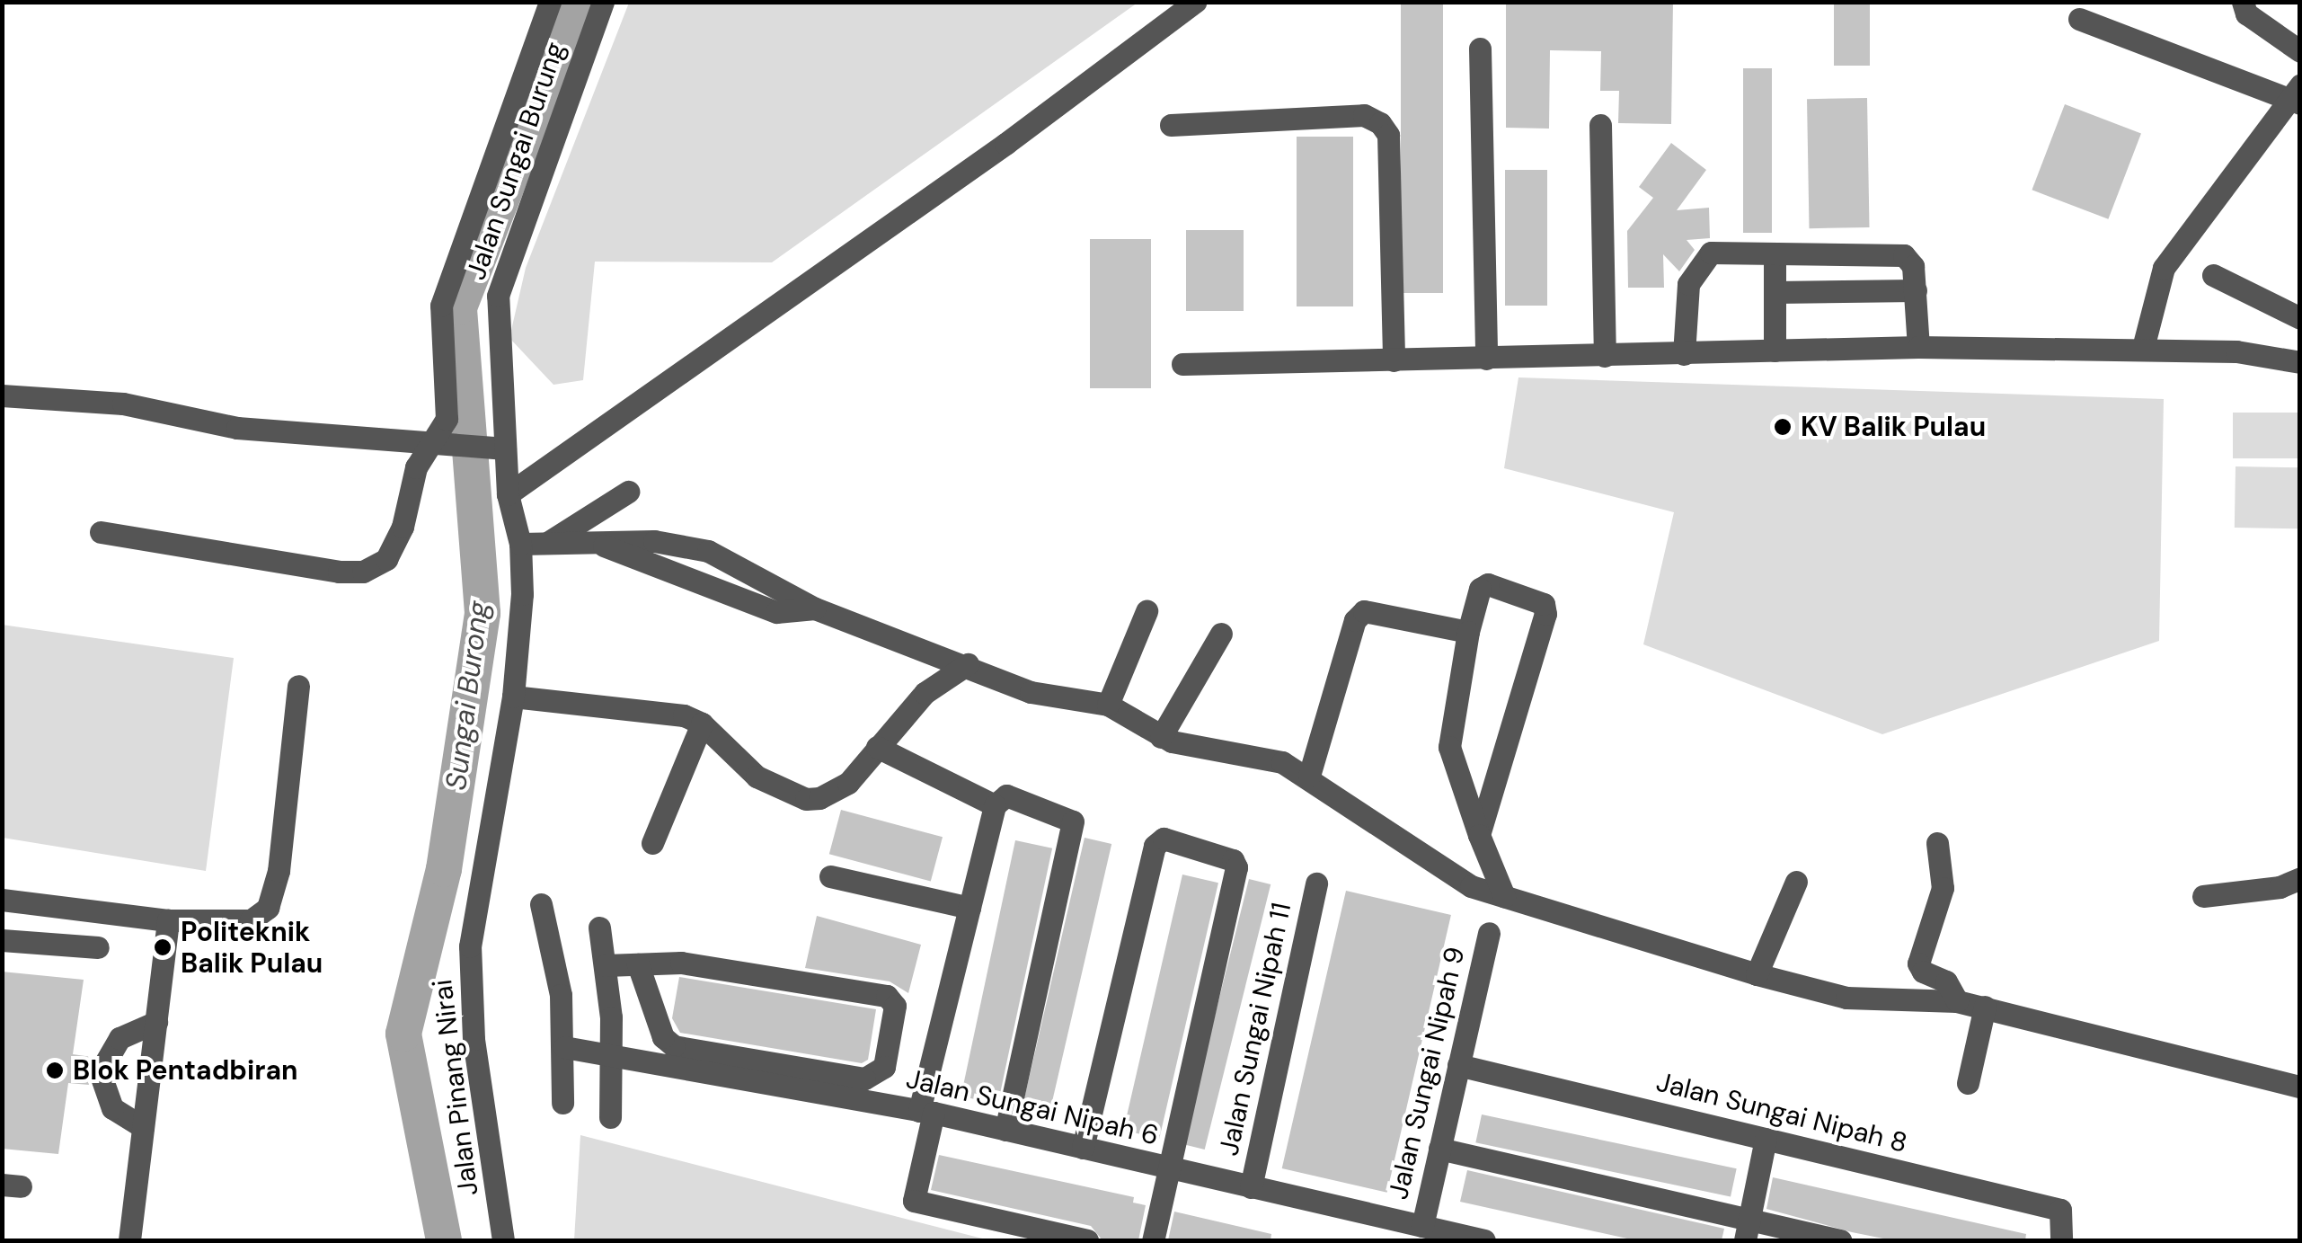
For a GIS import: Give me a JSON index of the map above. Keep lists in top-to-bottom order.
{
  "streets": {
    "street": [
      "Jalan Sungai Burung",
      "Jalan Sungai Nipah 11",
      "Jalan Sungai Nipah 9",
      "Jalan Pinang Nirai",
      "Jalan Sungai Nipah 6",
      "Jalan Sungai Nipah 8"
    ]
  },
  "crossings": [
    ["Jalan Sungai Burung", "Jalan Pinang Nirai"],
    ["Jalan Sungai Nipah 11", "Jalan Sungai Nipah 6"],
    ["Jalan Sungai Nipah 9", "Jalan Sungai Nipah 6"],
    ["Jalan Sungai Nipah 9", "Jalan Sungai Nipah 8"]
  ],
  "water": ["Sungai Burong"],
  "places": ["KV Balik Pulau", "Politeknik Balik Pulau", "Blok Pentadbiran"]
}
